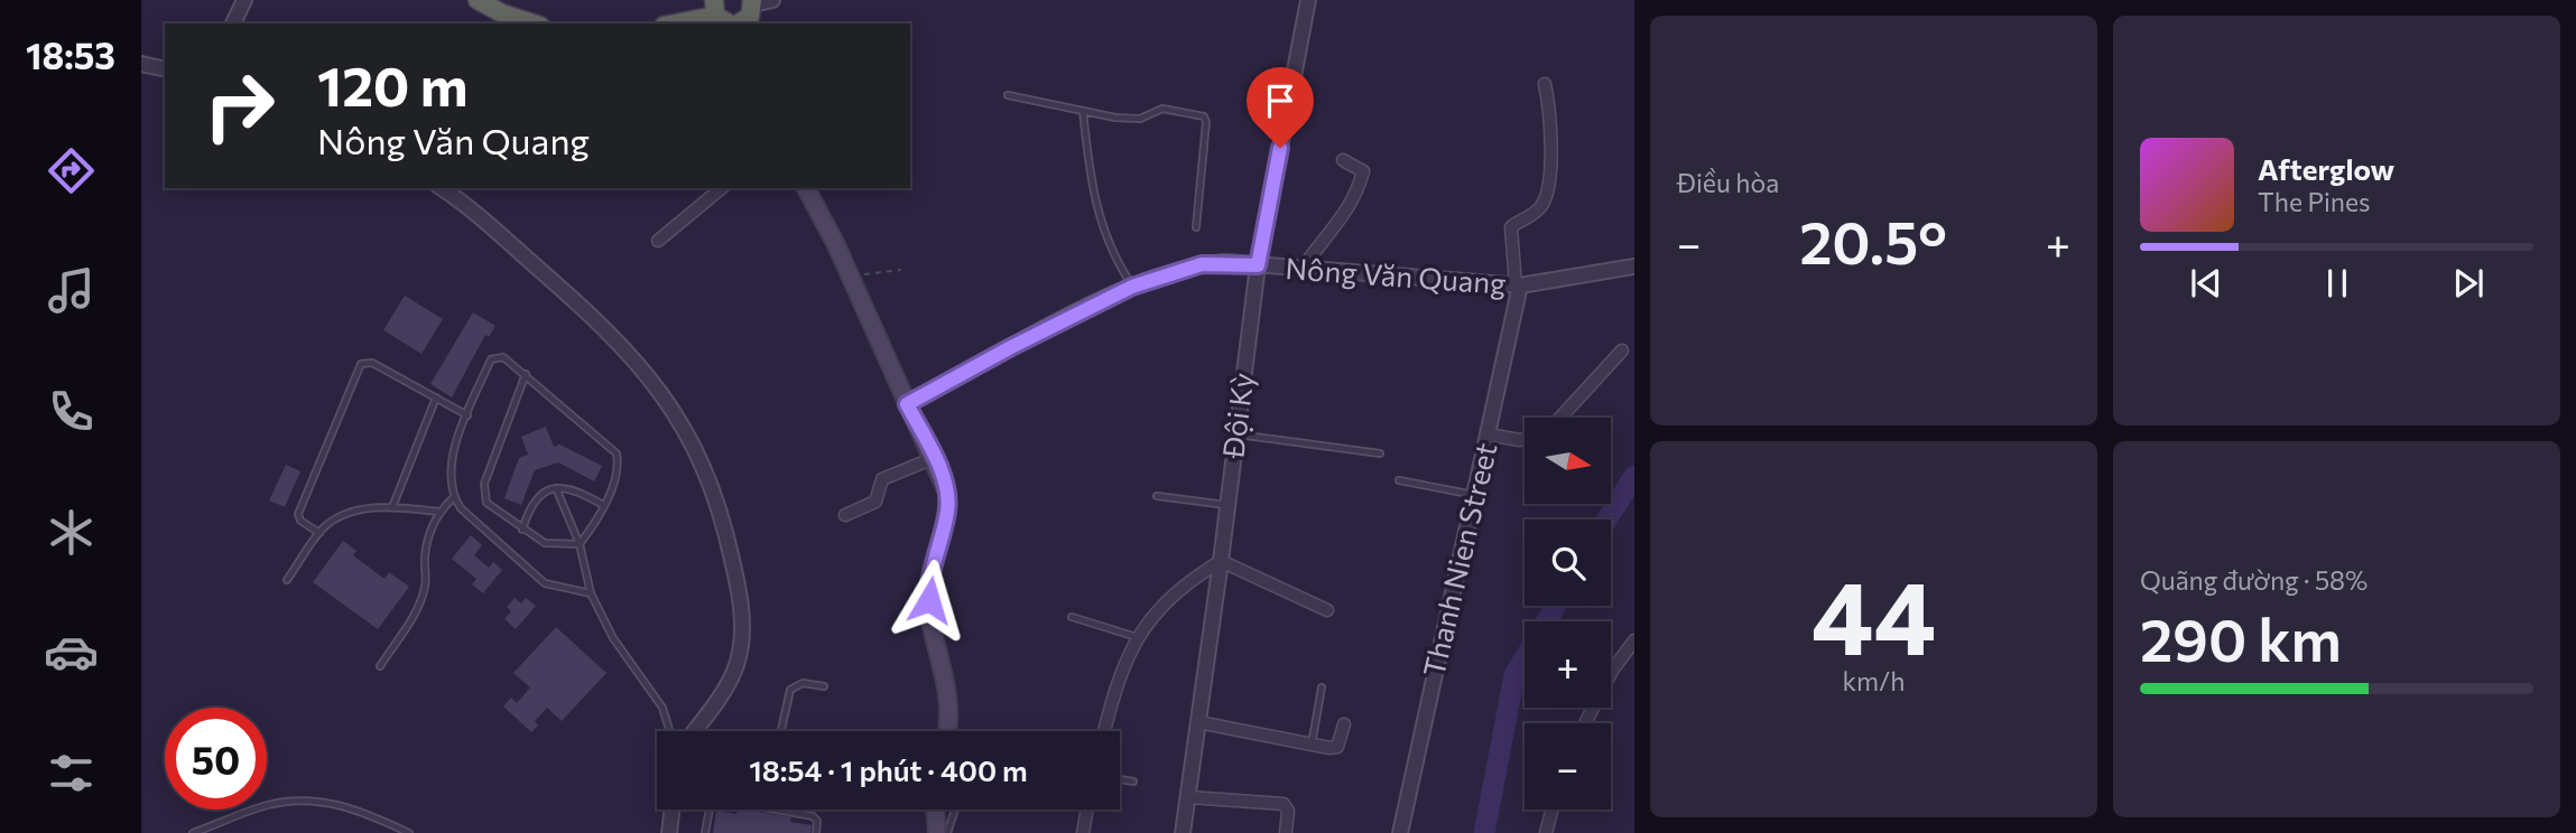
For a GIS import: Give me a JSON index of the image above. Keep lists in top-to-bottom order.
{
  "streets": {
    "street": ["Nông Văn Quang", "Đội Kỳ", "Thanh Nien Street"]
  },
  "crossings": [
    ["Nông Văn Quang", "Đội Kỳ"],
    ["Nông Văn Quang", "Thanh Nien Street"]
  ],
  "north": "right",
  "page": {
    "tabs": "18:53",
    "tile": [
      "Điều hòa",
      ["44", "km/h"],
      ["Quãng đường · 58%", "290 km"]
    ],
    "turn": ["120 m", "Nông Văn Quang"],
    "song": ["Afterglow", "The Pines"],
    "heat": ["−", "20.5°", "+"],
    "map_buttons": ["+", "−"],
    "limit": "50",
    "trip": "18:54 · 1 phút · 400 m"
  }
}
